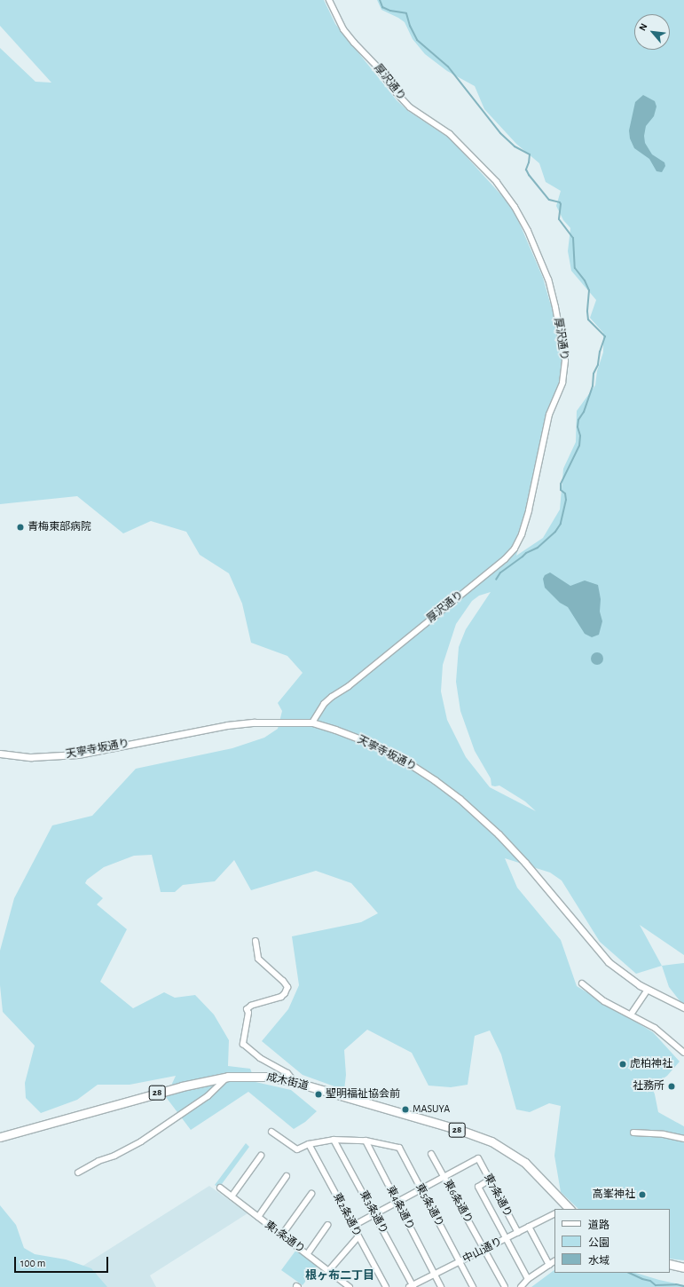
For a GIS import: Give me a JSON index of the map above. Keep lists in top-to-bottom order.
{
  "streets": {
    "main road": ["成木街道", "28"],
    "street": [
      "厚沢通り",
      "天寧寺坂通り",
      "東7条通り",
      "東6条通り",
      "東5条通り",
      "東4条通り",
      "東3条通り",
      "東2条通り",
      "東1条通り",
      "中山通り"
    ]
  },
  "crossings": [
    ["厚沢通り", "天寧寺坂通り"],
    ["東7条通り", "東6条通り"],
    ["東7条通り", "中山通り"],
    ["東6条通り", "中山通り"],
    ["東5条通り", "東4条通り"],
    ["東5条通り", "中山通り"],
    ["東4条通り", "中山通り"],
    ["東3条通り", "中山通り"]
  ],
  "districts": ["根ヶ布二丁目"],
  "places": [
    "青梅東部病院",
    "虎柏神社",
    "社務所",
    "聖明福祉協会前",
    "MASUYA",
    "高峯神社"
  ],
  "legend": ["道路", "公園", "水域"],
  "scale_bar": "100 m",
  "north": "top left"
}
